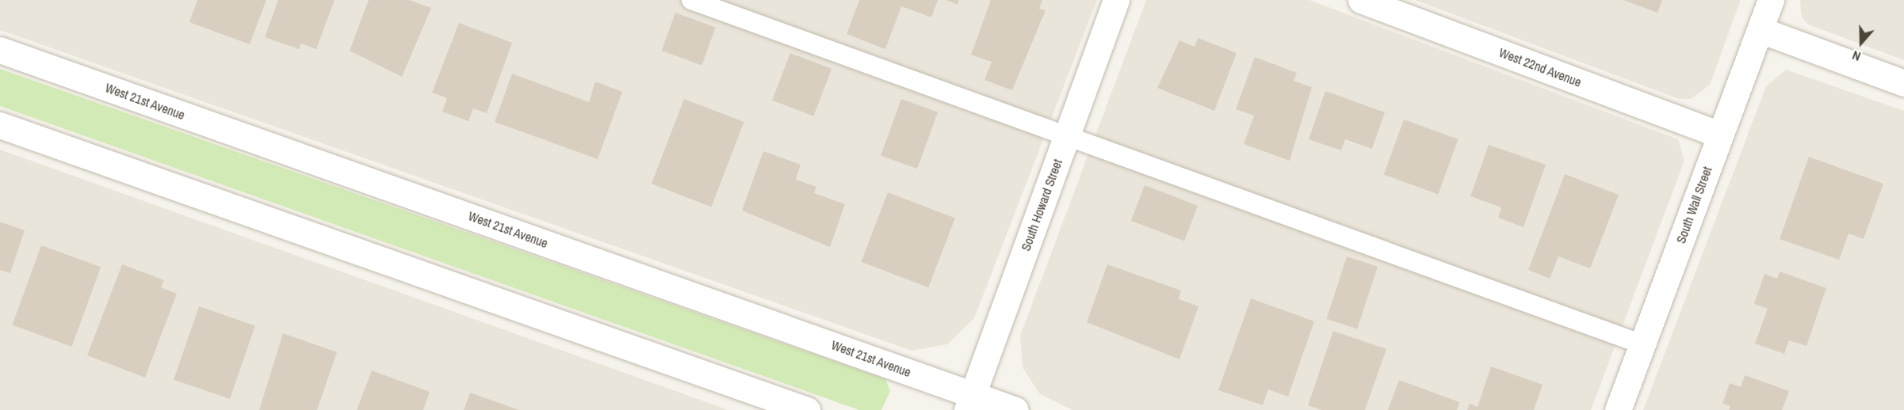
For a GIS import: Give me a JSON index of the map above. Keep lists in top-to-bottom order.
{
  "streets": {
    "street": [
      "West 22nd Avenue",
      "West 21st Avenue",
      "South Howard Street",
      "South Wall Street"
    ]
  },
  "crossings": [
    ["West 22nd Avenue", "South Wall Street"],
    ["West 21st Avenue", "South Howard Street"]
  ],
  "north": "bottom"
}
